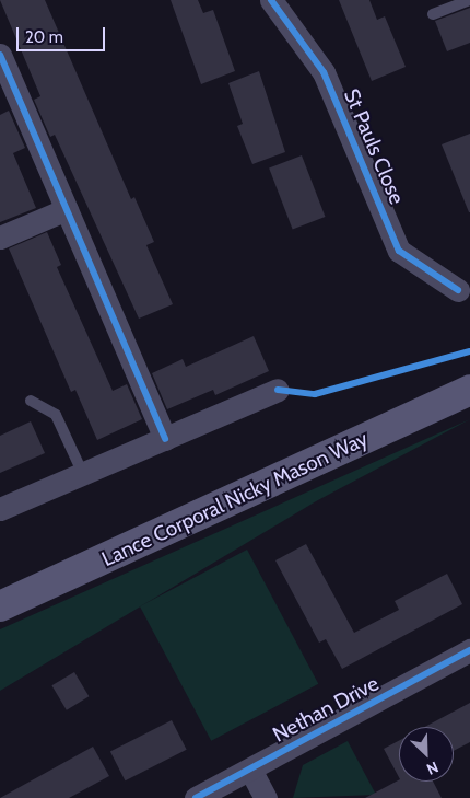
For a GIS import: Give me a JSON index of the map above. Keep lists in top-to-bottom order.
{
  "streets": {
    "main road": ["Lance Corporal Nicky Mason Way"],
    "street": ["St Pauls Close", "Nethan Drive"]
  },
  "scale_bar": "20 m",
  "north": "bottom right"
}
